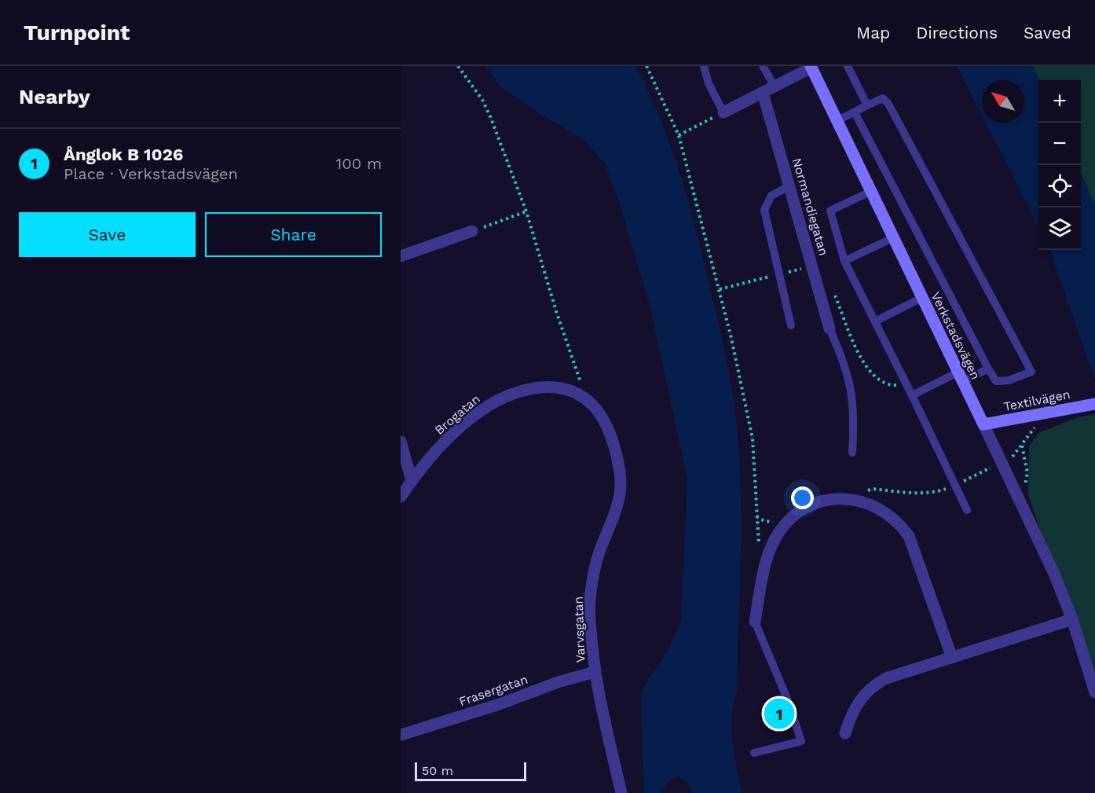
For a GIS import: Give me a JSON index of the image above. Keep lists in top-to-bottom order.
{
  "streets": {
    "street": [
      "Normandiegatan",
      "Verkstadsvägen",
      "Textilvägen",
      "Brogatan",
      "Varvsgatan",
      "Frasergatan"
    ]
  },
  "crossings": [
    ["Verkstadsvägen", "Textilvägen"],
    ["Brogatan", "Varvsgatan"],
    ["Varvsgatan", "Frasergatan"]
  ],
  "scale_bar": "50 m",
  "north": "top left",
  "page": {
    "header": "Turnpoint",
    "nav": ["Map", "Directions", "Saved"],
    "heading": "Nearby",
    "map_buttons": ["+", "−"],
    "list": [
      {
        "mark": "1",
        "name": "Ånglok B 1026",
        "note": "Place · Verkstadsvägen",
        "value": "100 m"
      }
    ],
    "buttons": ["Save", "Share"],
    "pins": "1",
    "scale": "50 m"
  }
}
